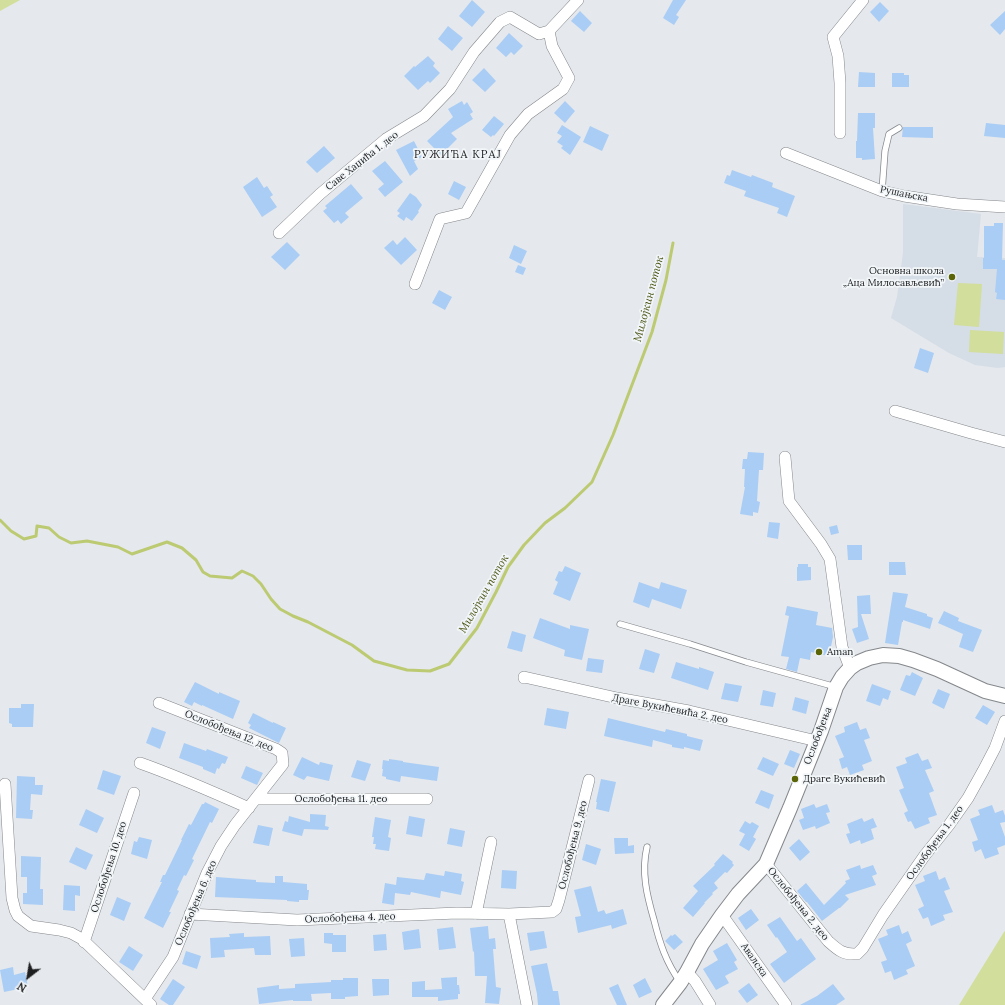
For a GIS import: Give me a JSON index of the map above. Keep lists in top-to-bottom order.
{
  "streets": {
    "street": [
      "Саве Хаџића 1. део",
      "Рушањска",
      "Драге Вукићевића 2. део",
      "Ослобођења 12. део",
      "Ослобођења",
      "Ослобођења 11. део",
      "Ослобођења 1. део",
      "Ослобођења 9. део",
      "Ослобођења 10. део",
      "Ослобођења 6. део",
      "Ослобођења 2. део",
      "Ослобођења 4. део",
      "Авалска"
    ]
  },
  "crossings": [
    ["Драге Вукићевића 2. део", "Ослобођења"],
    ["Ослобођења 12. део", "Ослобођења 11. део"],
    ["Ослобођења 12. део", "Ослобођења 6. део"],
    ["Ослобођења", "Ослобођења 2. део"],
    ["Ослобођења", "Авалска"],
    ["Ослобођења 11. део", "Ослобођења 6. део"],
    ["Ослобођења 1. део", "Ослобођења 2. део"],
    ["Ослобођења 9. део", "Ослобођења 4. део"],
    ["Ослобођења 6. део", "Ослобођења 4. део"]
  ],
  "districts": ["РУЖИЋА КРАЈ"],
  "water": ["Милојкин поток"],
  "places": ["Основна школа „Аца Милосављевић”", "Aman", "Драге Вукићевић"],
  "north": "bottom left"
}
